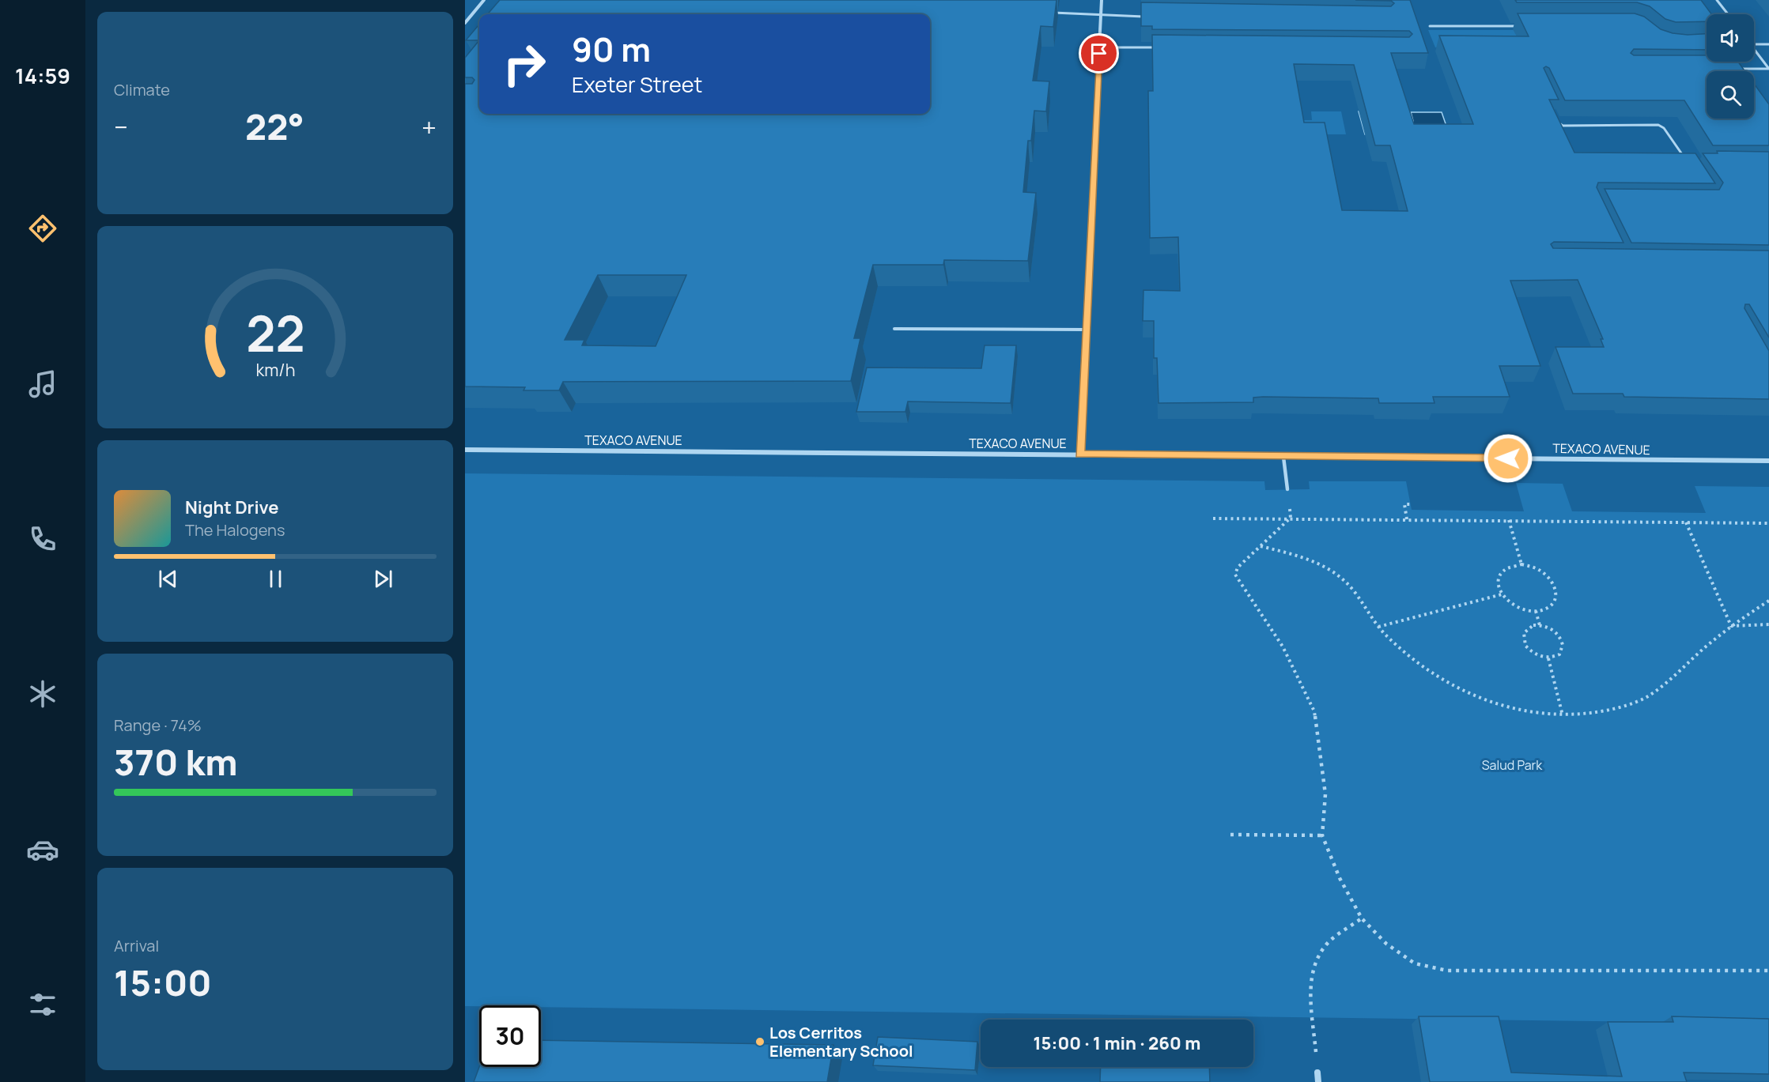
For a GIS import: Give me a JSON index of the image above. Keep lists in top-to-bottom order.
{
  "streets": {
    "street": ["TEXACO AVENUE"]
  },
  "parks": ["Salud Park"],
  "places": ["Los Cerritos Elementary School"],
  "page": {
    "tabs": "14:59",
    "tile": [
      "Climate",
      ["Range · 74%", "370 km"],
      ["Arrival", "15:00"]
    ],
    "turn": ["90 m", "Exeter Street"],
    "heat": ["−", "22°", "+"],
    "song": ["Night Drive", "The Halogens"],
    "limit": "30",
    "trip": "15:00 · 1 min · 260 m",
    "gauge": ["22", "km/h"]
  }
}
